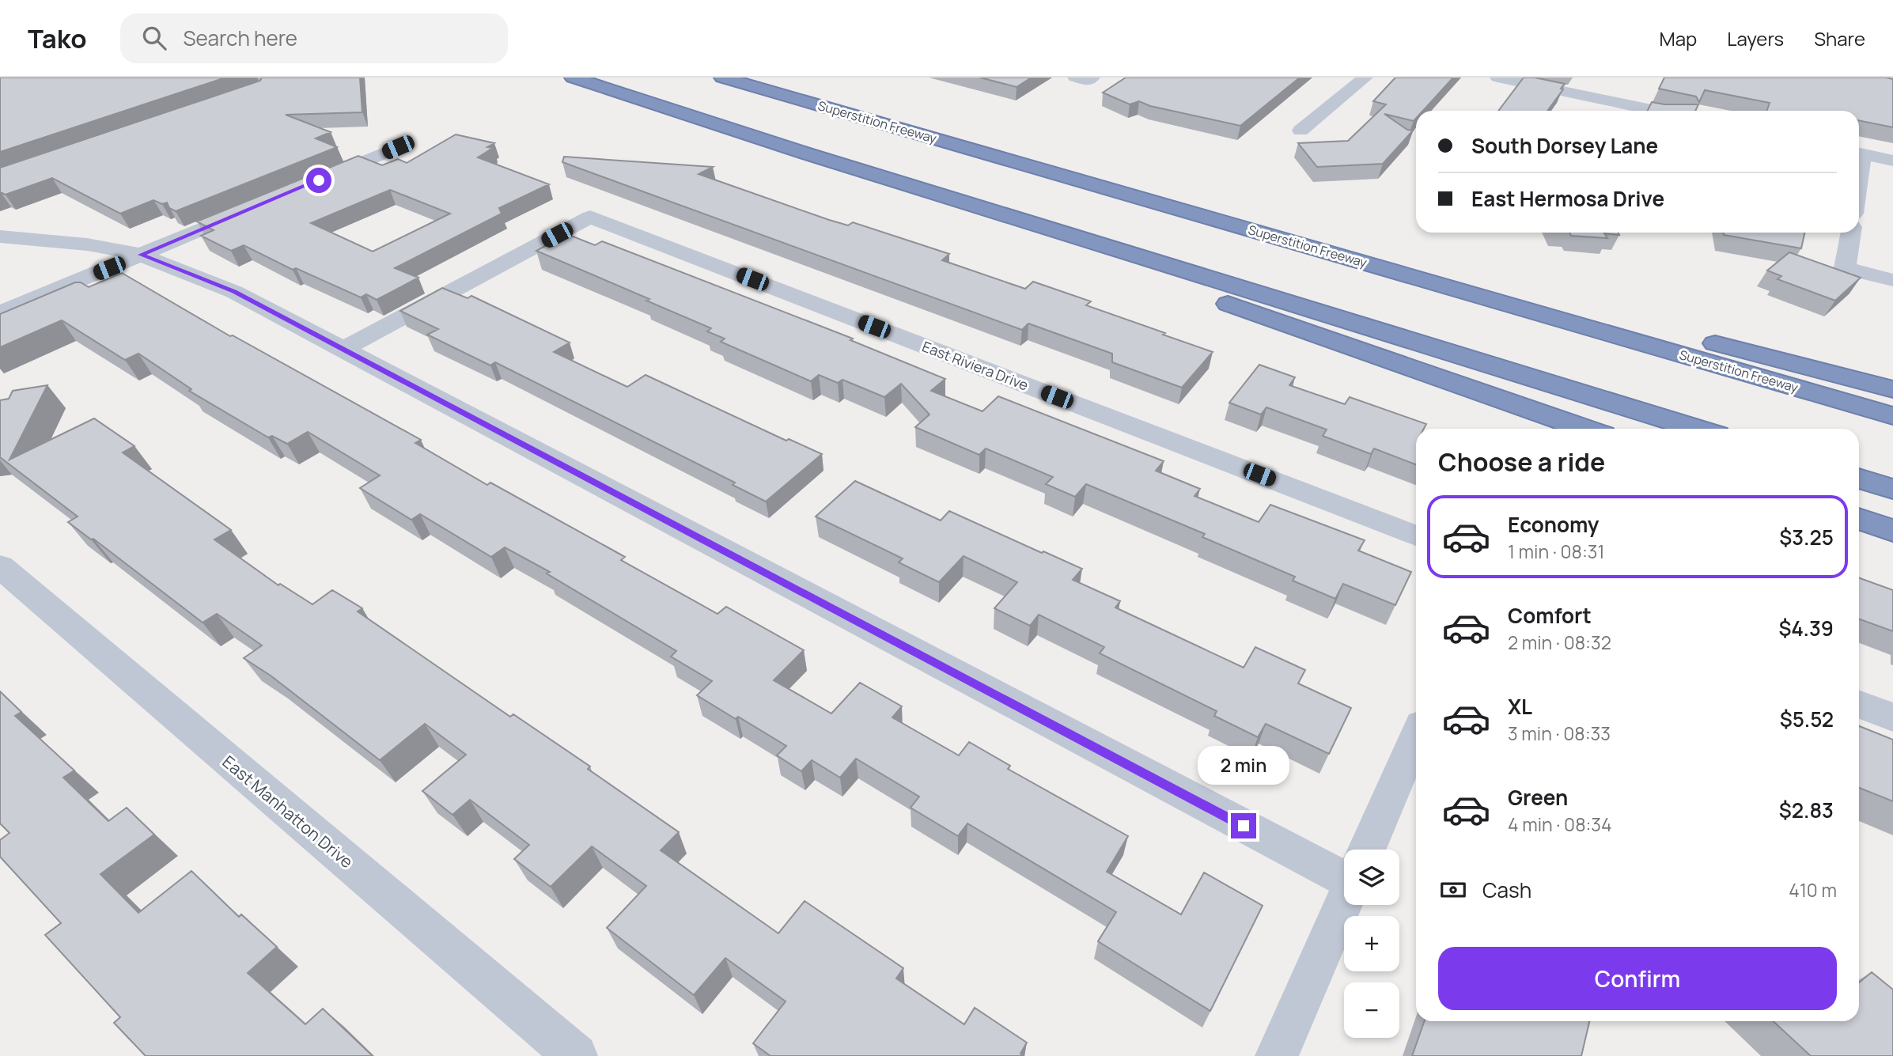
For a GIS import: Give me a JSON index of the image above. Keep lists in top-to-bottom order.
{
  "streets": {
    "highway": ["Superstition Freeway"],
    "street": ["East Riviera Drive", "East Manhatton Drive"]
  },
  "page": {
    "header": "Tako",
    "search": "Search here",
    "nav": ["Map", "Layers", "Share"],
    "banner": ["South Dorsey Lane", "East Hermosa Drive"],
    "heading": "Choose a ride",
    "list": [
      {
        "name": "Economy",
        "note": "1 min · 08:31",
        "value": "$3.25"
      },
      {
        "name": "Comfort",
        "note": "2 min · 08:32",
        "value": "$4.39"
      },
      {
        "name": "XL",
        "note": "3 min · 08:33",
        "value": "$5.52"
      },
      {
        "name": "Green",
        "note": "4 min · 08:34",
        "value": "$2.83"
      }
    ],
    "bubble": "2 min",
    "map_buttons": ["+", "−"],
    "pay": ["Cash", "410 m"],
    "buttons": "Confirm"
  }
}
